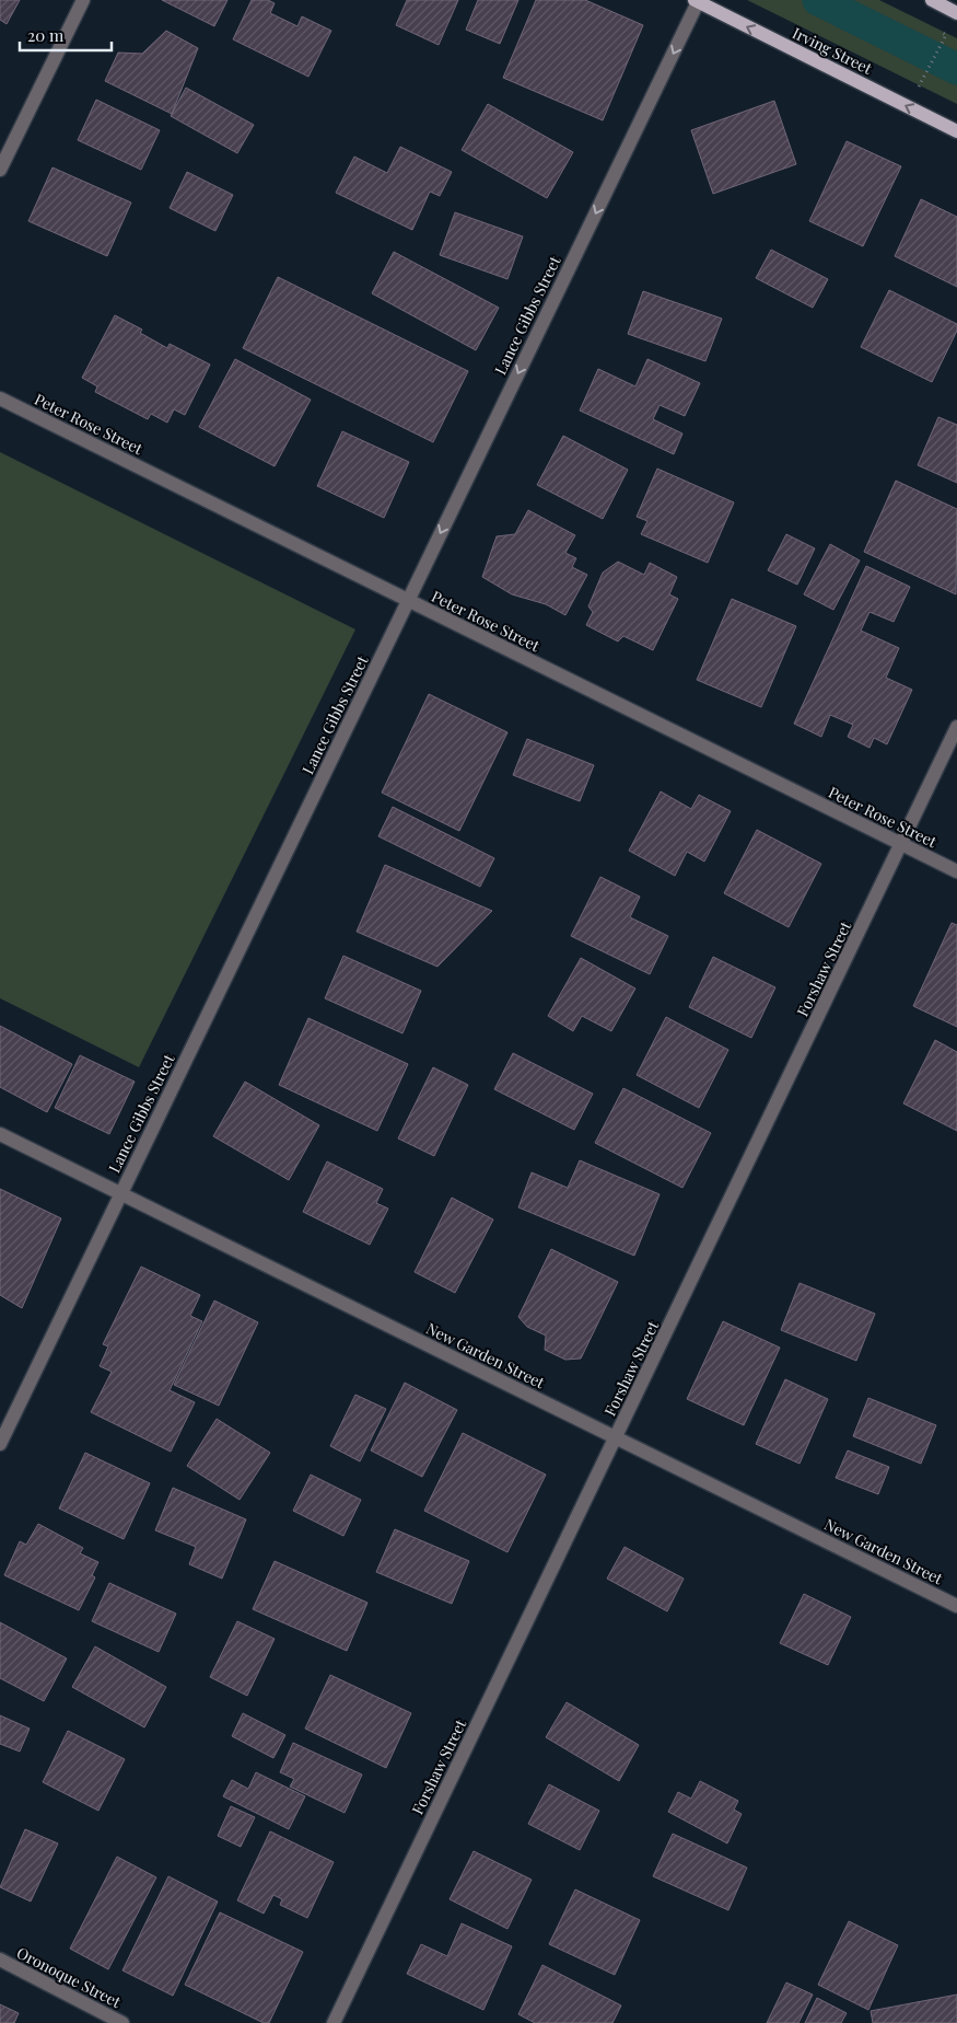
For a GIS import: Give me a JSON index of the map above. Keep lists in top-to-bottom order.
{
  "streets": {
    "main road": ["Irving Street"],
    "street": [
      "Lance Gibbs Street",
      "Peter Rose Street",
      "Forshaw Street",
      "New Garden Street",
      "Oronoque Street"
    ]
  },
  "crossings": [
    ["Irving Street", "Lance Gibbs Street"],
    ["Lance Gibbs Street", "Peter Rose Street"],
    ["Lance Gibbs Street", "New Garden Street"],
    ["Peter Rose Street", "Forshaw Street"],
    ["Forshaw Street", "New Garden Street"]
  ],
  "one_way": ["Irving Street", "Lance Gibbs Street"],
  "scale_bar": "20 m"
}
